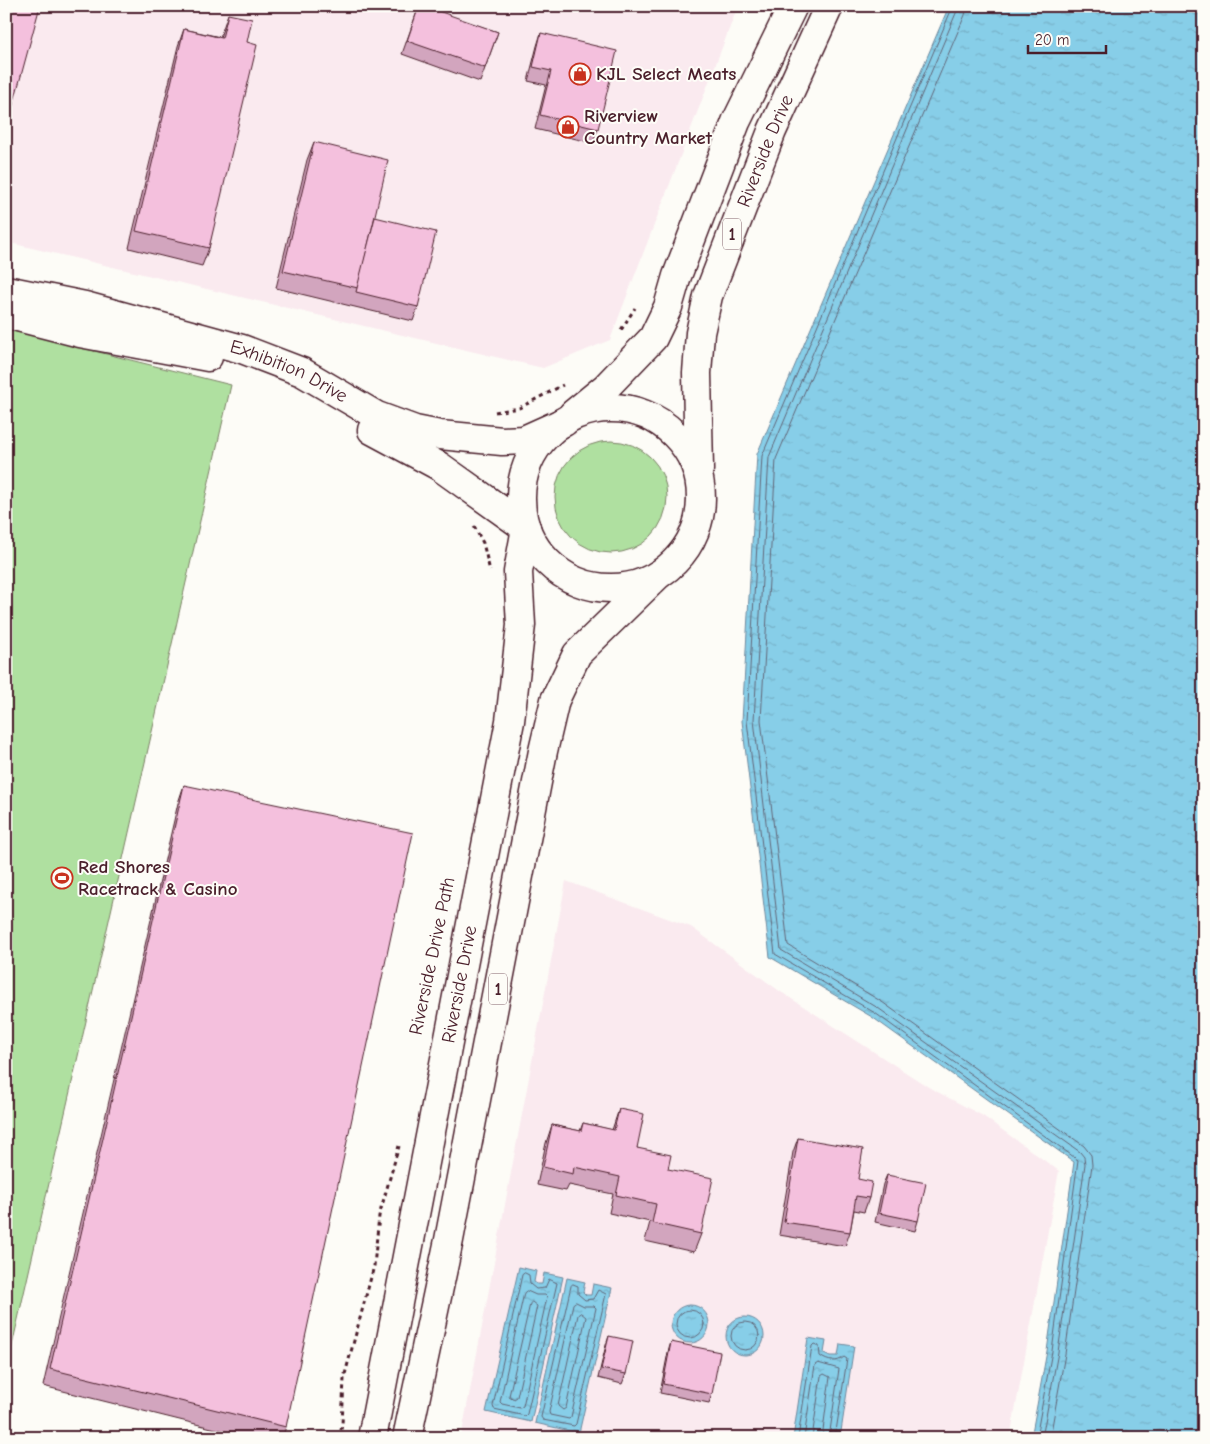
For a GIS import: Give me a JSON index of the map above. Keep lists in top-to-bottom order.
{
  "streets": {
    "main road": ["Riverside Drive", "1", "Exhibition Drive"]
  },
  "crossings": [
    ["Riverside Drive", "Exhibition Drive"]
  ],
  "places": {
    "shop": ["KJL Select Meats", "Riverview Country Market"],
    "sports": ["Red Shores Racetrack & Casino"]
  },
  "scale_bar": "20 m"
}
